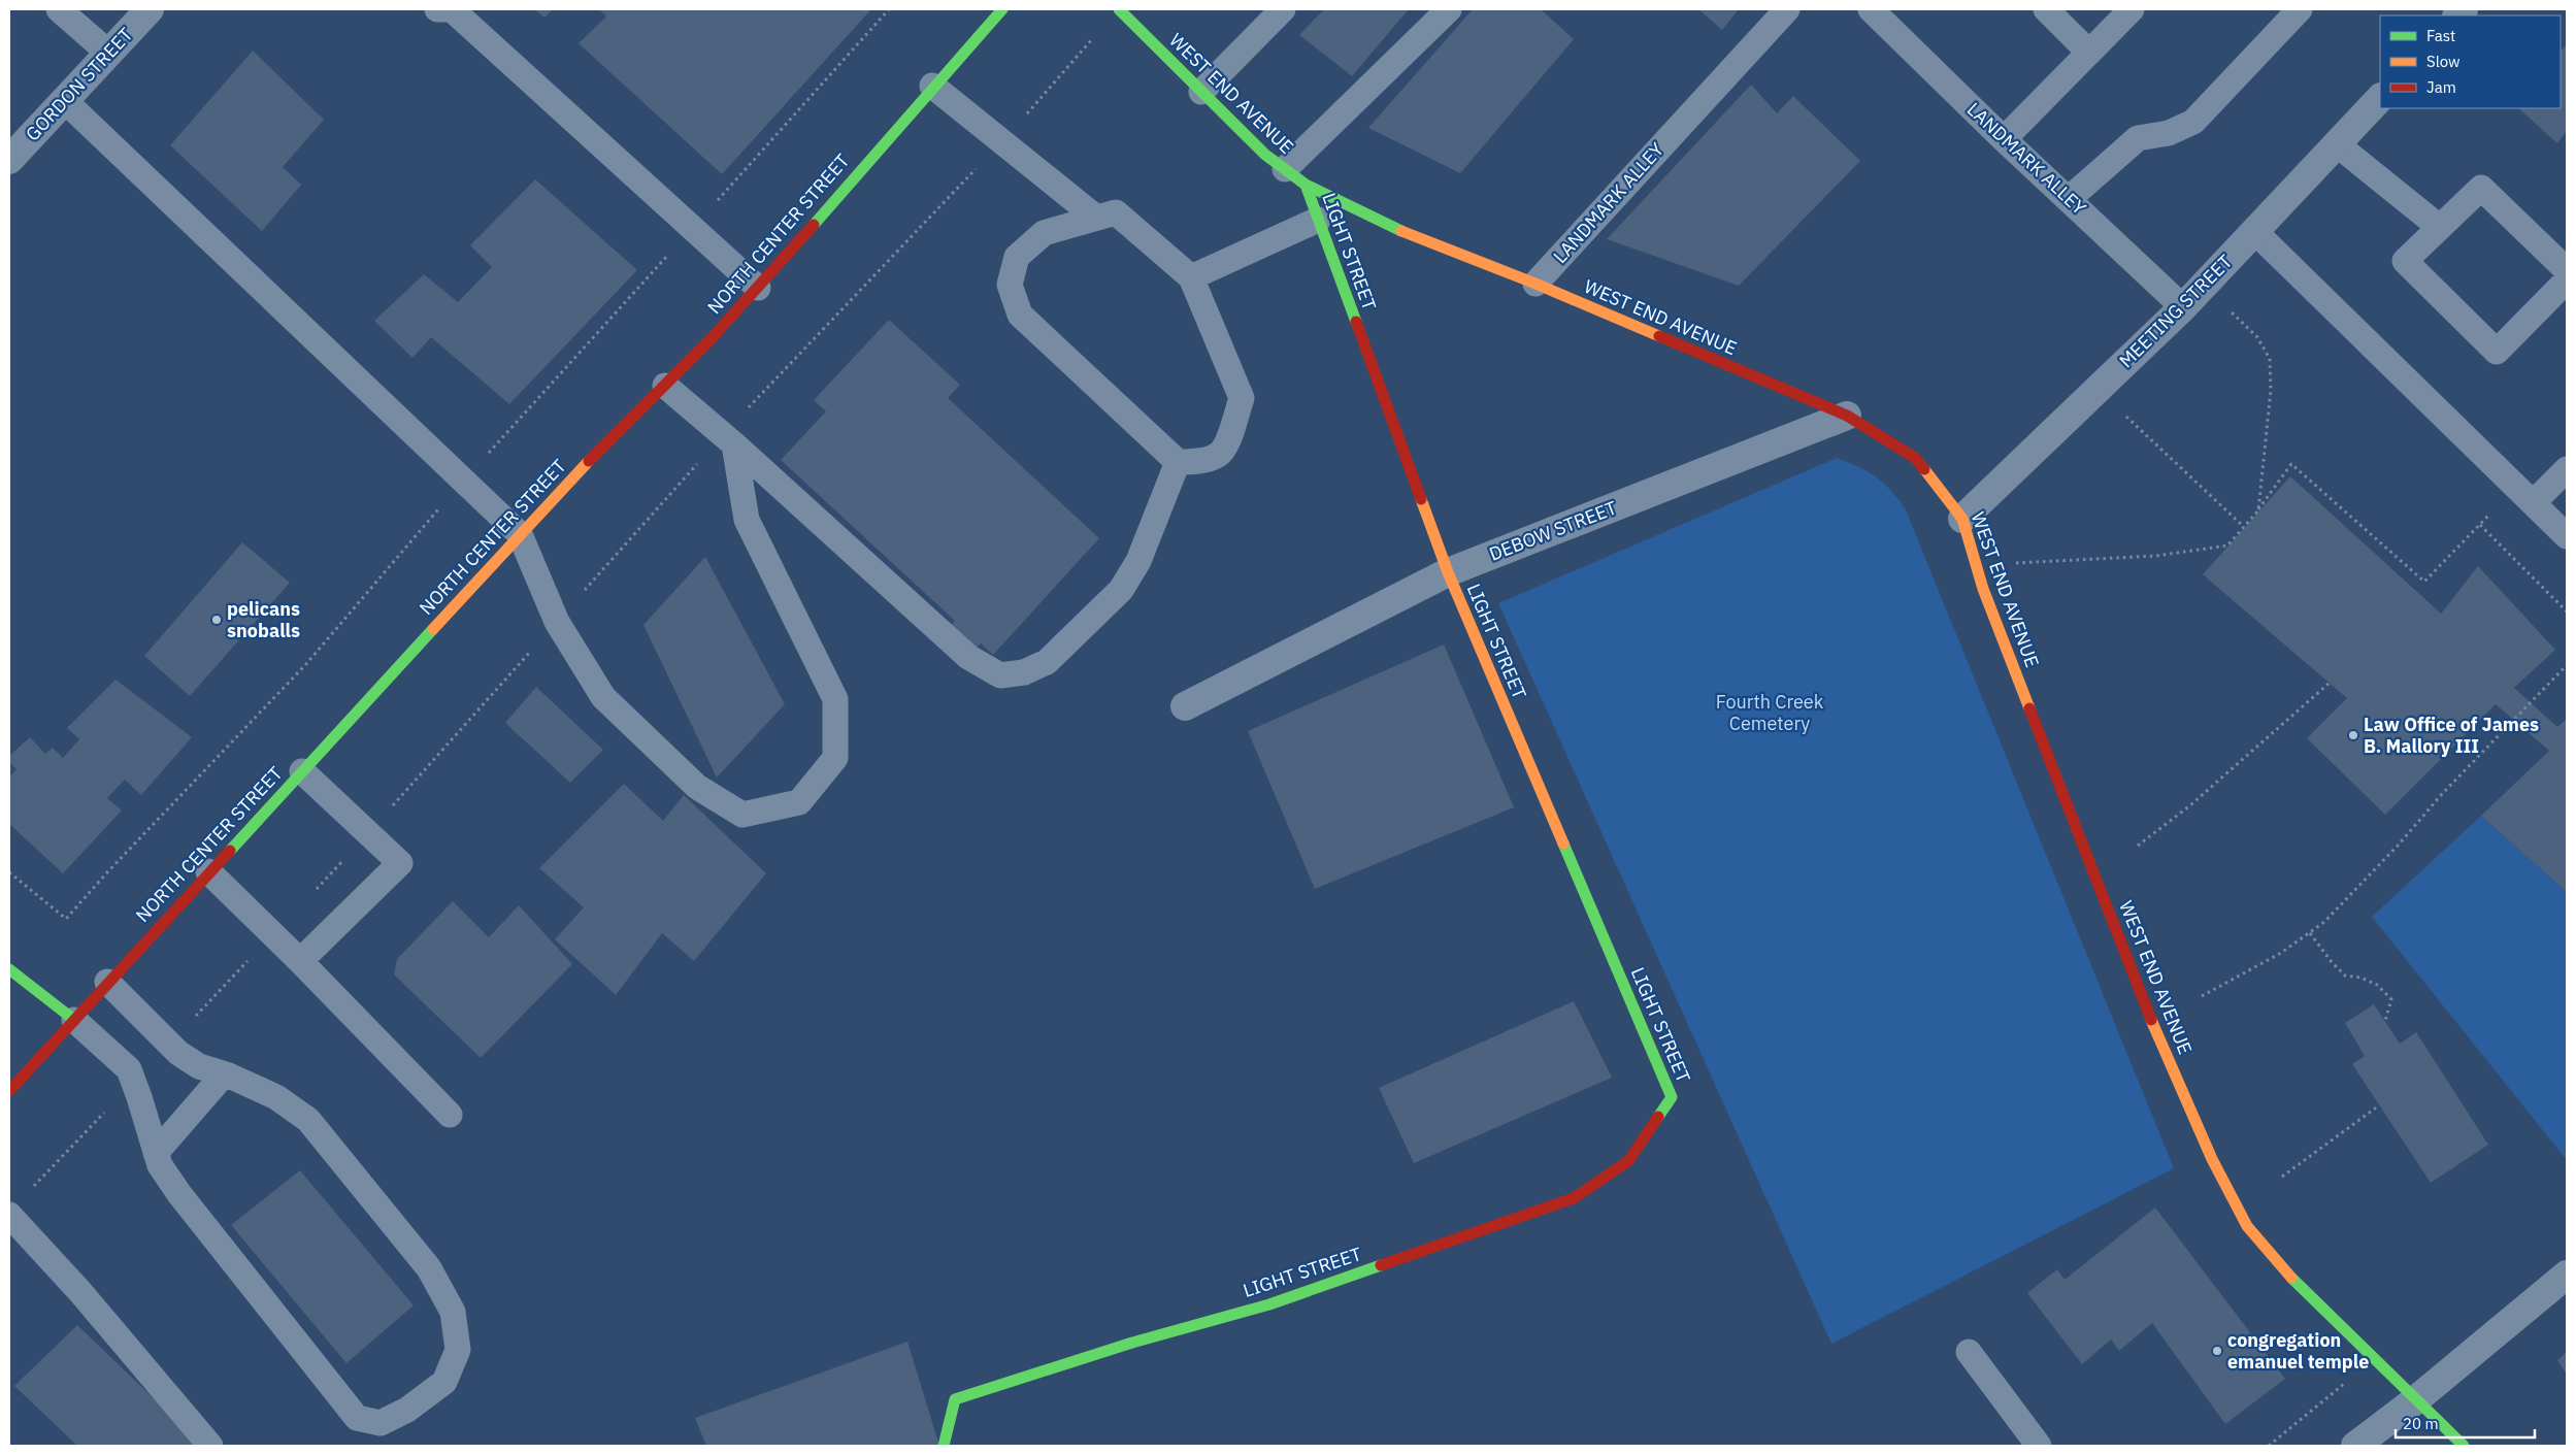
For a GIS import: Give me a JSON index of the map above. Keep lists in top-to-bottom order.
{
  "streets": {
    "main road": ["WEST END AVENUE", "NORTH CENTER STREET", "LIGHT STREET"],
    "street": ["GORDON STREET", "MEETING STREET", "DEBOW STREET"],
    "lane": ["LANDMARK ALLEY"]
  },
  "crossings": [
    ["WEST END AVENUE", "LANDMARK ALLEY"],
    ["WEST END AVENUE", "LIGHT STREET"],
    ["WEST END AVENUE", "MEETING STREET"],
    ["WEST END AVENUE", "DEBOW STREET"],
    ["LANDMARK ALLEY", "MEETING STREET"],
    ["LIGHT STREET", "DEBOW STREET"]
  ],
  "parks": ["Fourth Creek Cemetery"],
  "places": ["pelicans snoballs", "Law Office of James B. Mallory III", "congregation emanuel temple"],
  "legend": ["Fast", "Slow", "Jam"],
  "scale_bar": "20 m"
}
